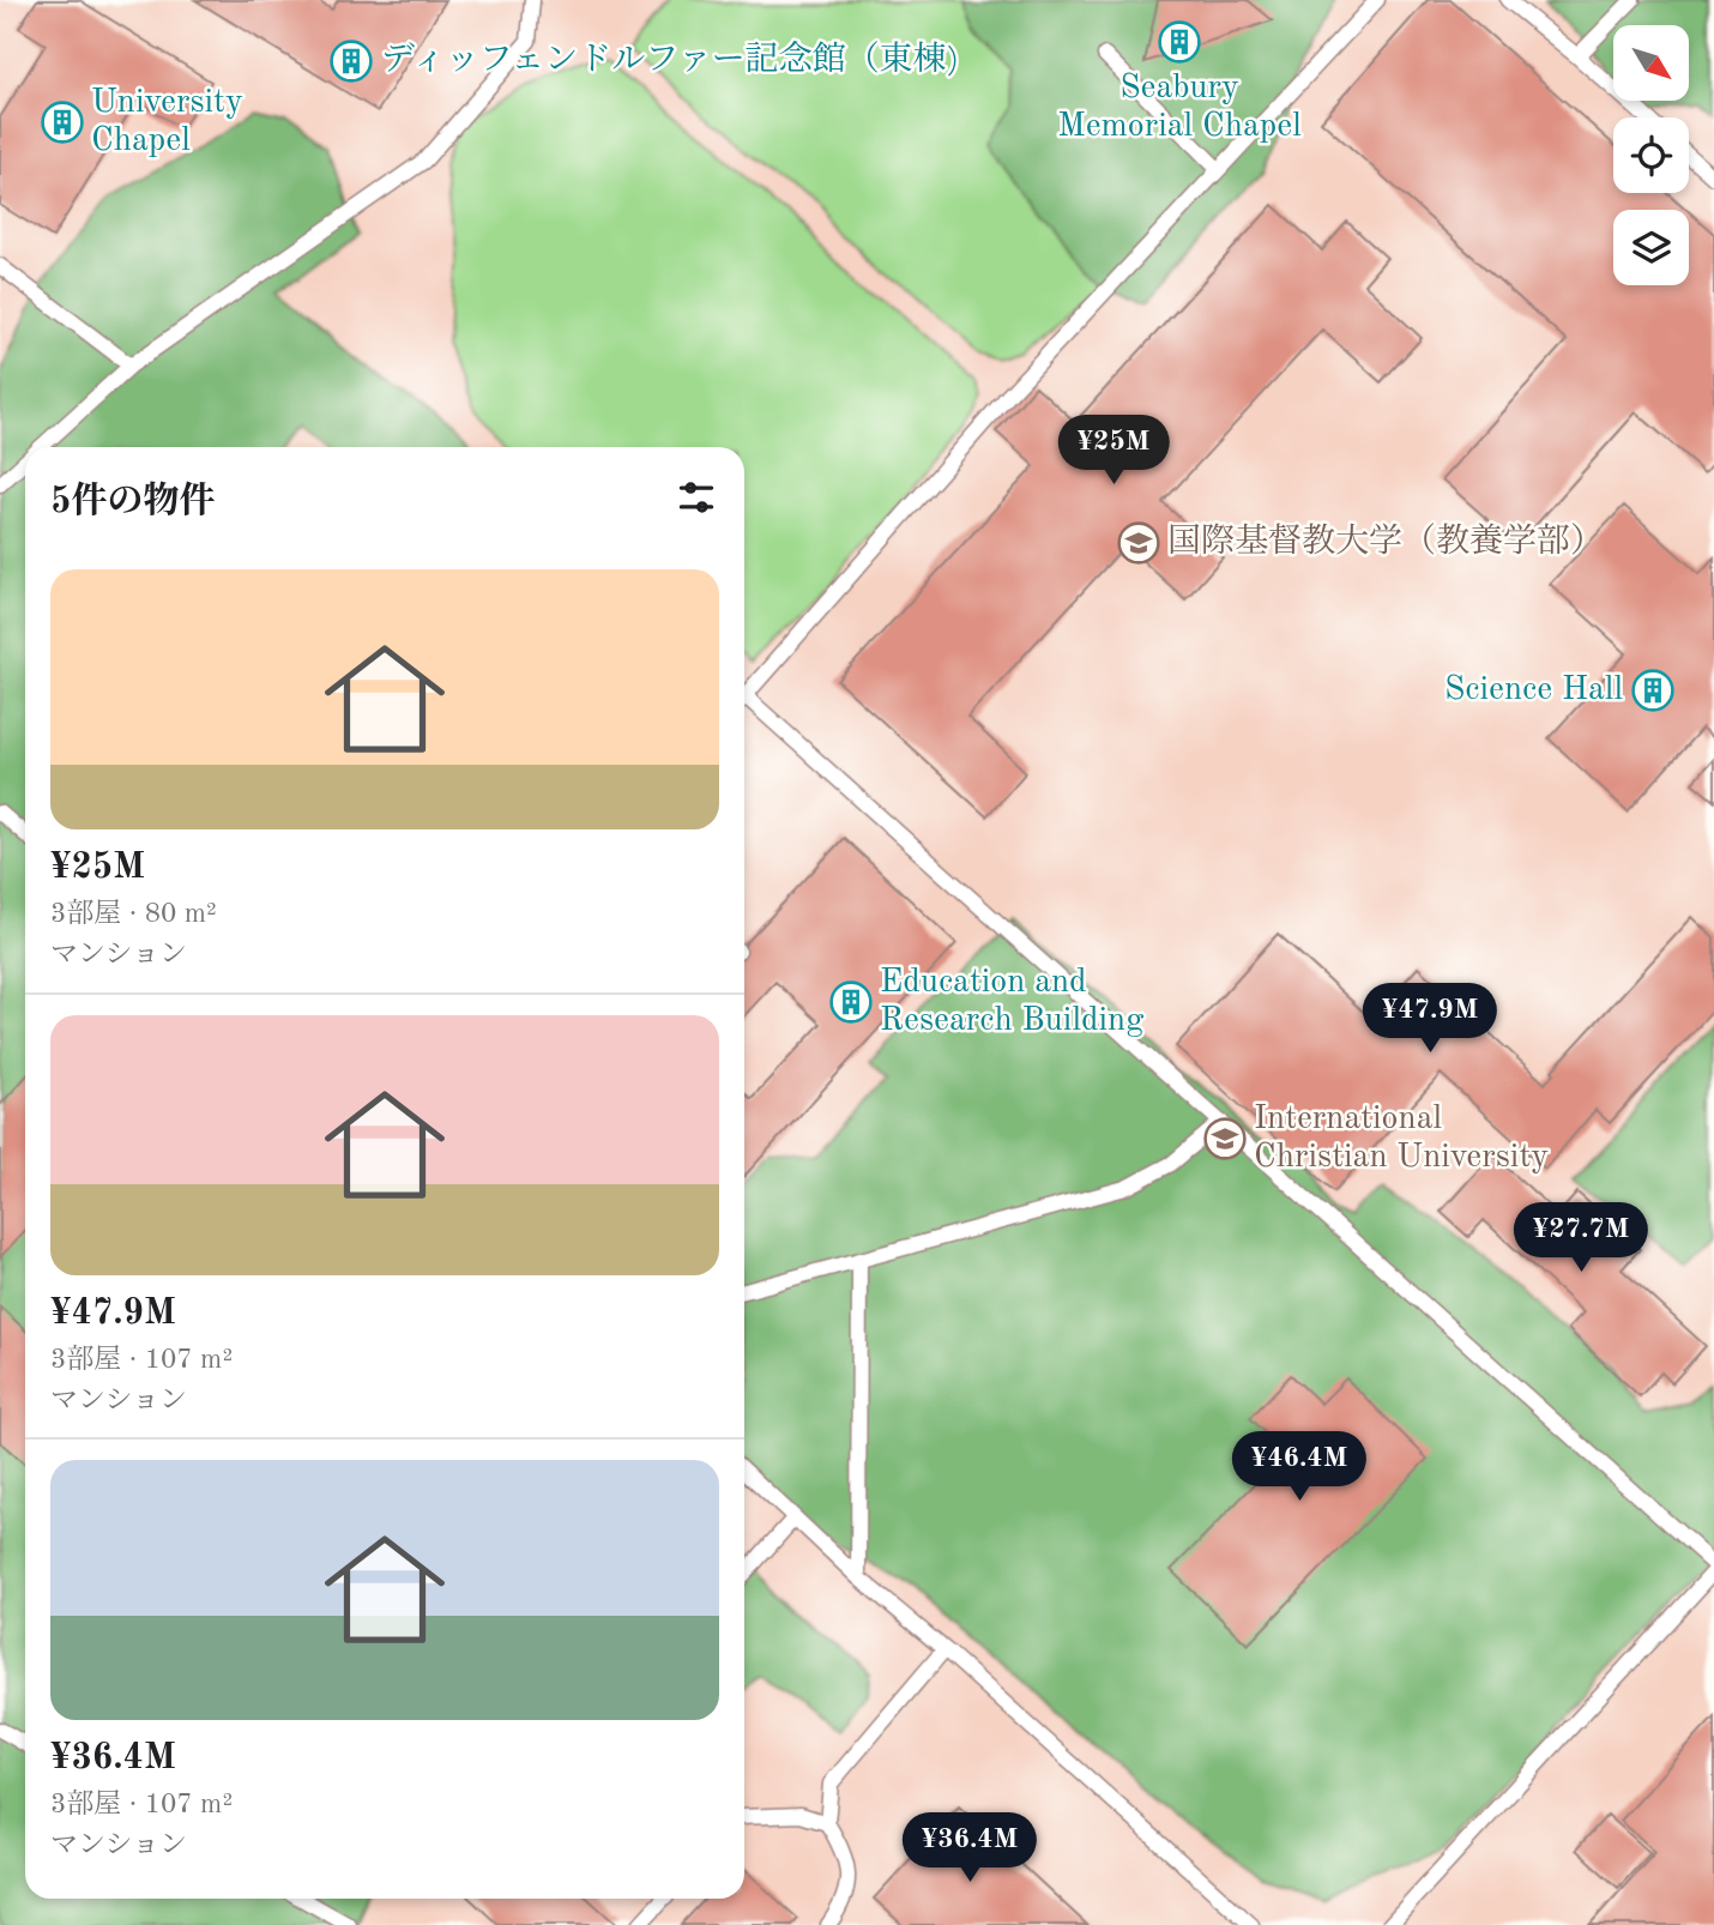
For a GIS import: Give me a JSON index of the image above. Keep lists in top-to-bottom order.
{
  "places": {
    "building": [
      "Seabury Memorial Chapel",
      "ディッフェンドルファー記念館（東棟)",
      "University Chapel",
      "Science Hall",
      "Education and Research Building"
    ],
    "school or university": ["国際基督教大学（教養学部）", "International Christian University"]
  },
  "north": "bottom right",
  "page": {
    "price": [
      "¥25M",
      "¥47.9M",
      "¥27.7M",
      "¥46.4M",
      "¥36.4M"
    ],
    "heading": "5件の物件",
    "list": [
      {
        "name": "¥25M",
        "note": "3部屋 · 80 m² · マンション"
      },
      {
        "name": "¥47.9M",
        "note": "3部屋 · 107 m² · マンション"
      },
      {
        "name": "¥36.4M",
        "note": "3部屋 · 107 m² · マンション"
      }
    ]
  }
}
